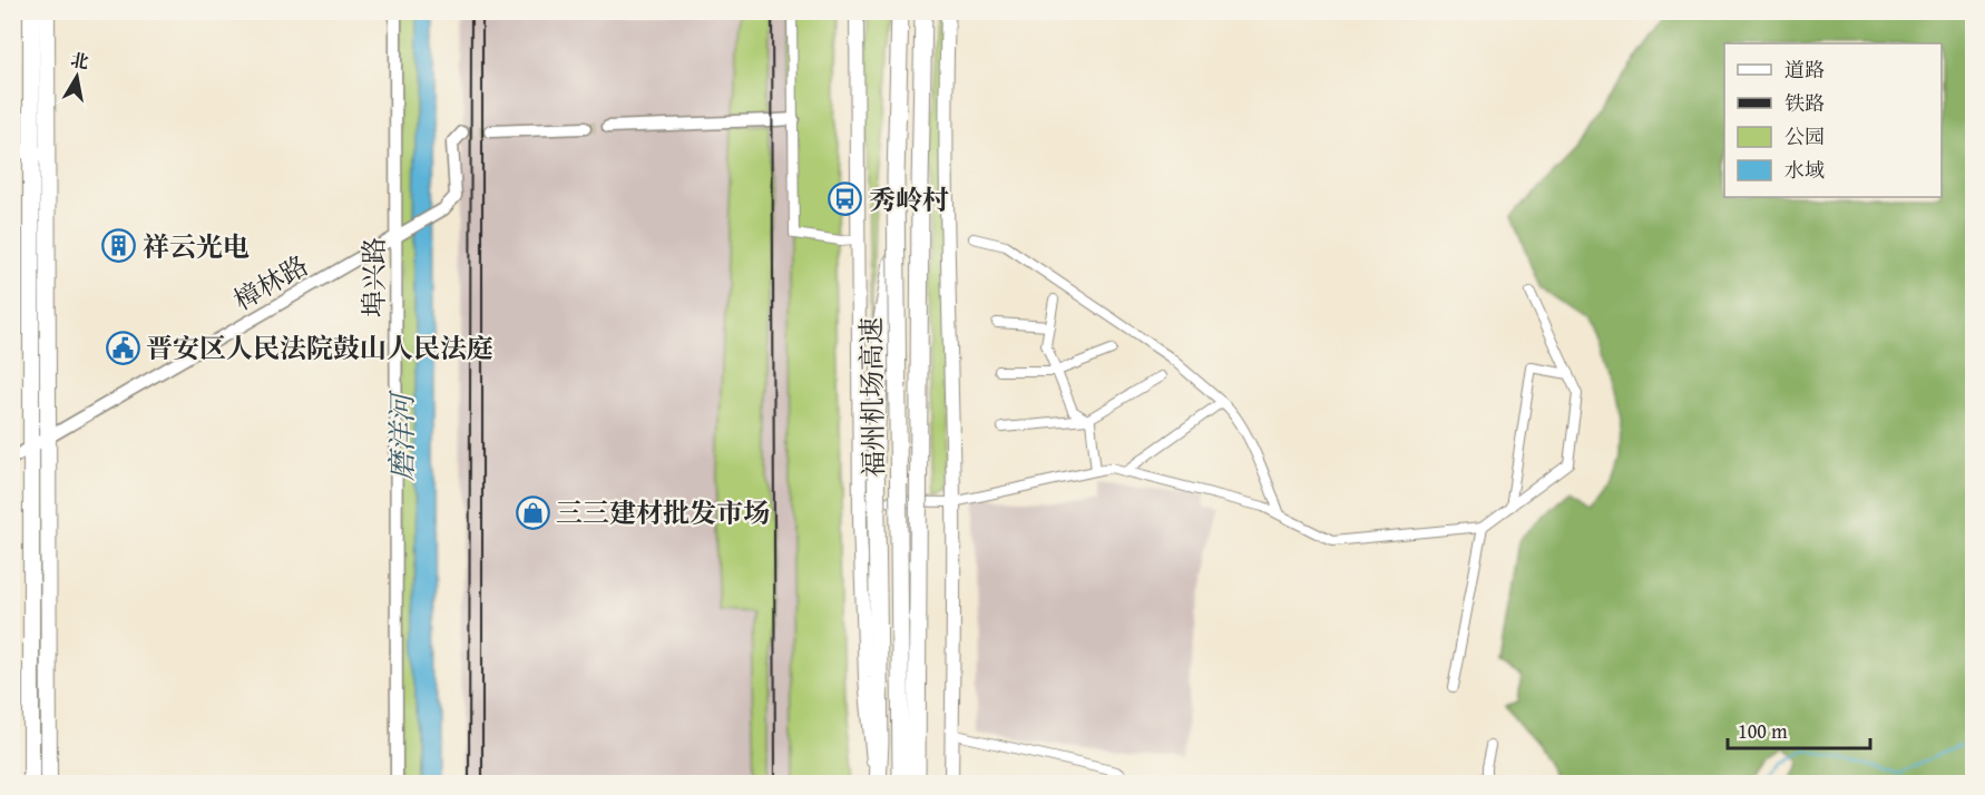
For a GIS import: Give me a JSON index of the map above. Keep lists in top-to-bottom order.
{
  "streets": {
    "highway": ["福州机场高速"],
    "street": ["埠兴路", "樟林路"]
  },
  "crossings": [
    ["埠兴路", "樟林路"]
  ],
  "water": ["磨洋河"],
  "places": {
    "bus stop": ["秀岭村"],
    "building": ["祥云光电"],
    "public building": ["晋安区人民法院鼓山人民法庭"],
    "shop": ["三三建材批发市场"]
  },
  "legend": [
    "道路",
    "铁路",
    "公园",
    "水域"
  ],
  "scale_bar": "100 m",
  "north": "top"
}
